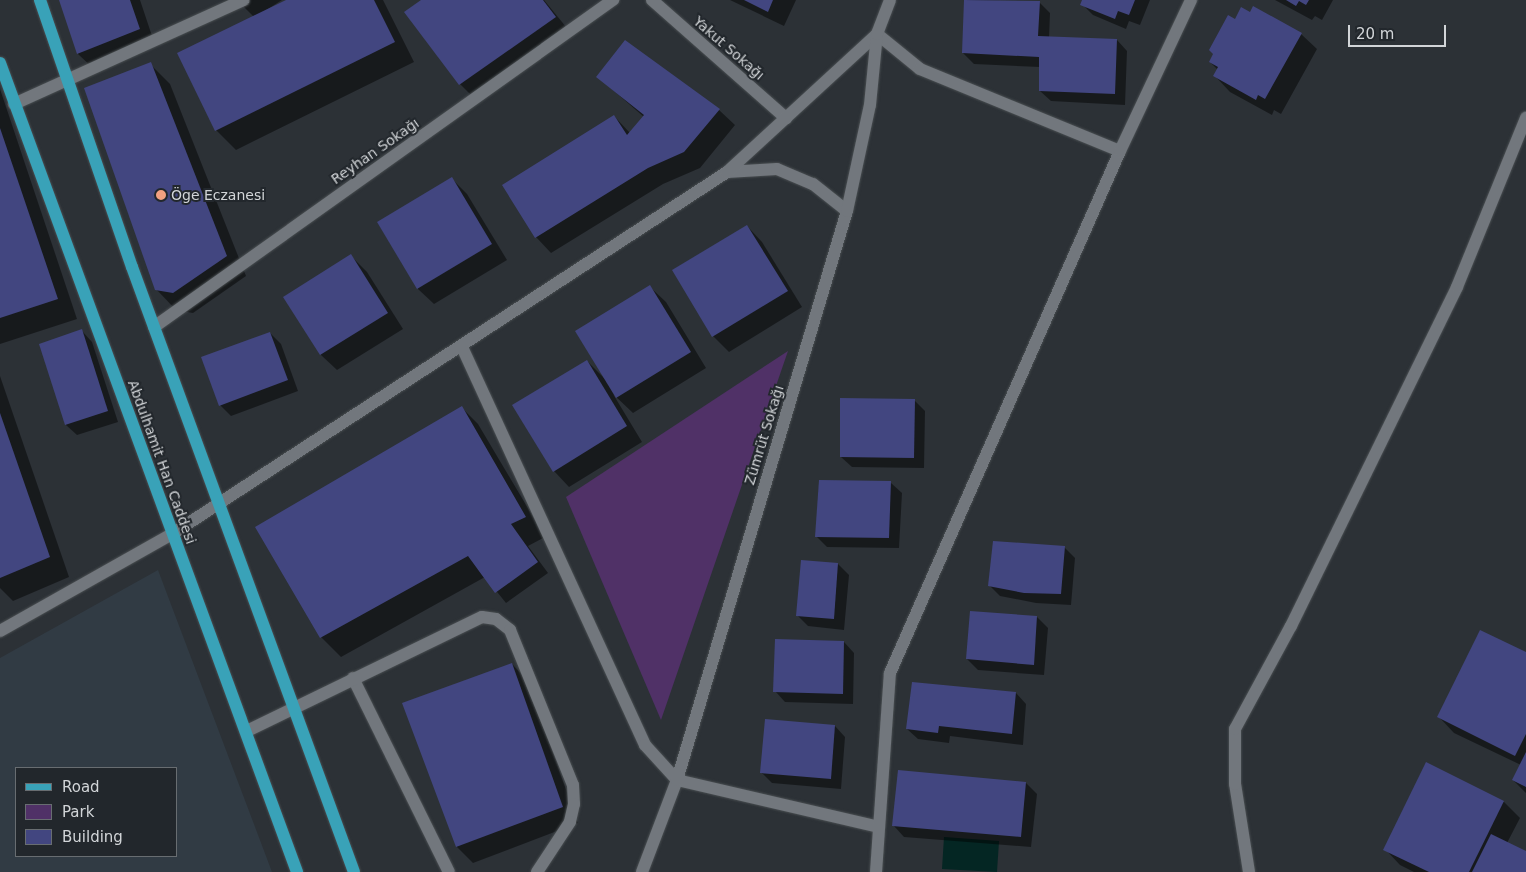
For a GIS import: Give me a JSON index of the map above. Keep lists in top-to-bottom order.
{
  "streets": {
    "main road": ["Abdulhamit Han Caddesi"],
    "street": ["Yakut Sokağı", "Reyhan Sokağı", "Zümrüt Sokağı"]
  },
  "places": ["Öge Eczanesi"],
  "legend": ["Road", "Park", "Building"],
  "scale_bar": "20 m"
}
